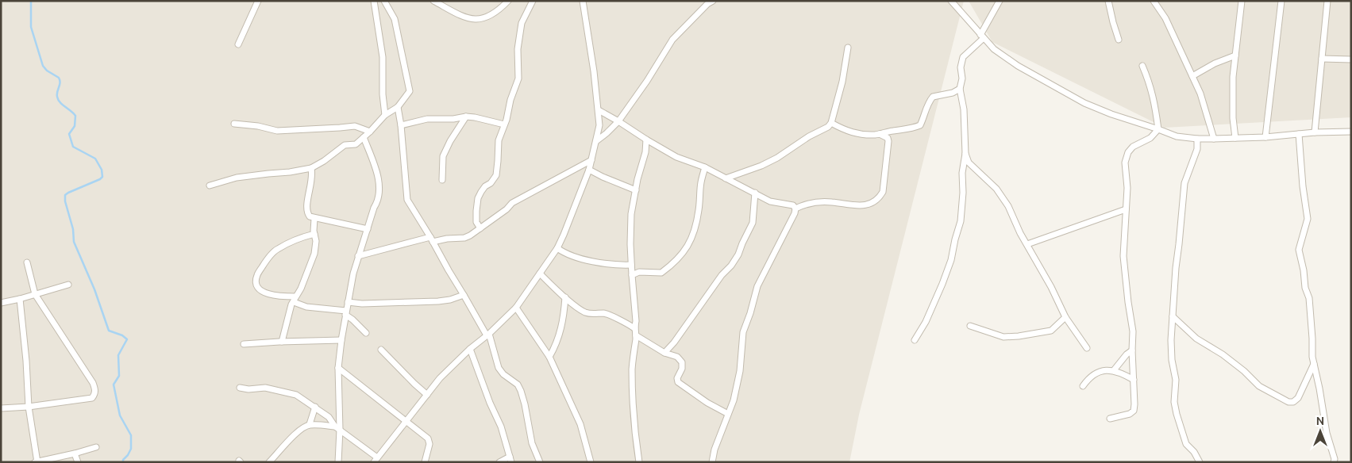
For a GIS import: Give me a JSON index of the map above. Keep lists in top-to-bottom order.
{
  "north": "top"
}
